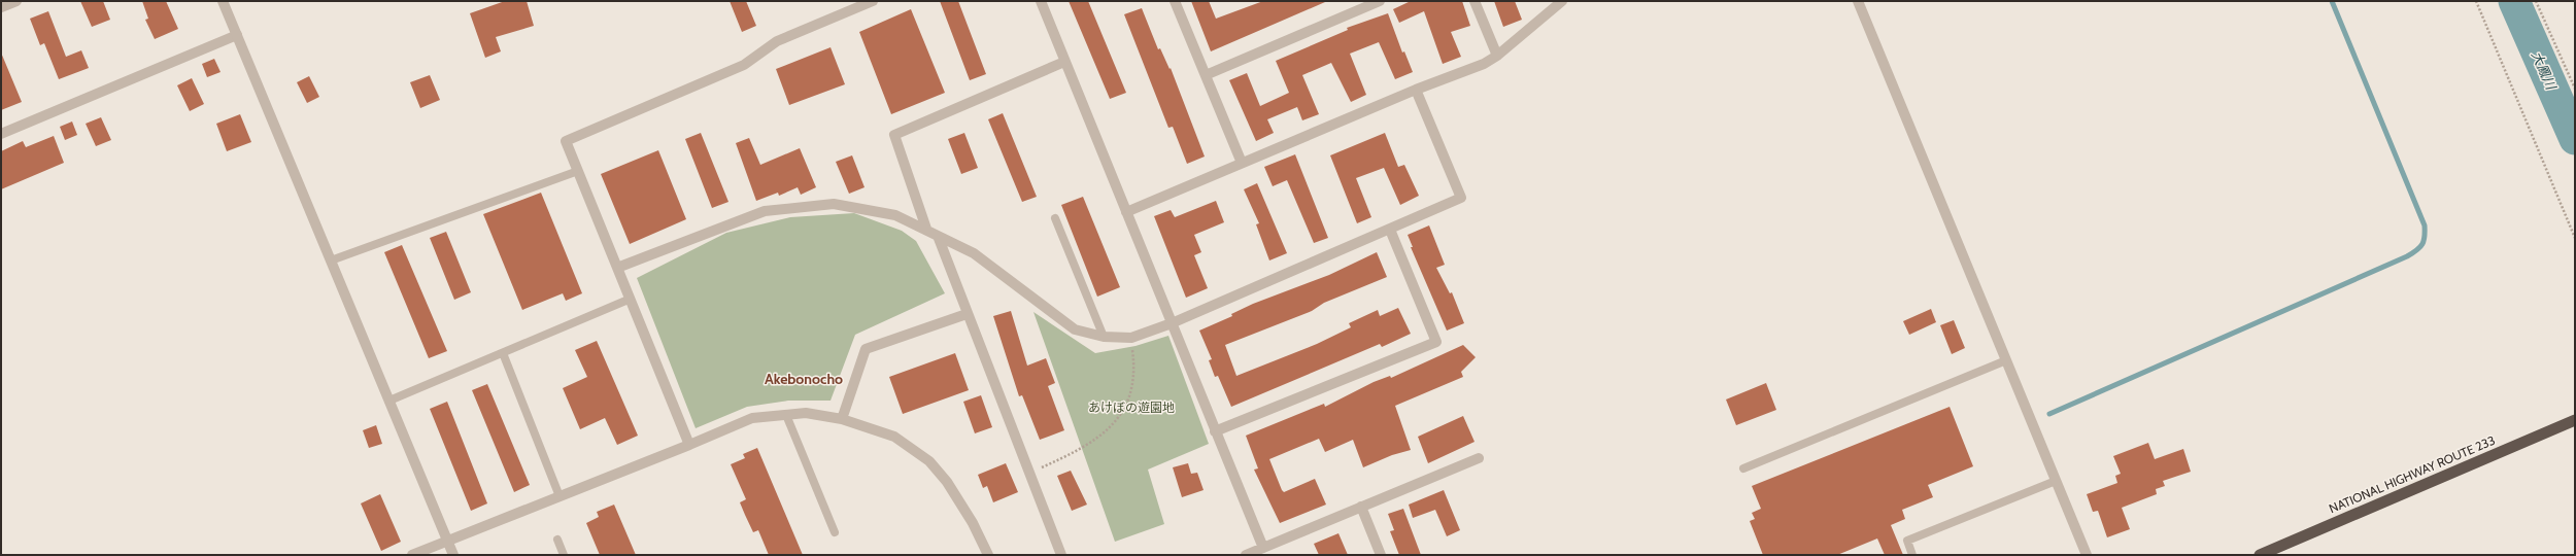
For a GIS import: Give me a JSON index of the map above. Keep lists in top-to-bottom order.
{
  "streets": {
    "highway": ["NATIONAL HIGHWAY ROUTE 233"]
  },
  "districts": ["Akebonocho"],
  "water": ["大鳳川"],
  "parks": ["あけぼの遊園地"]
}
